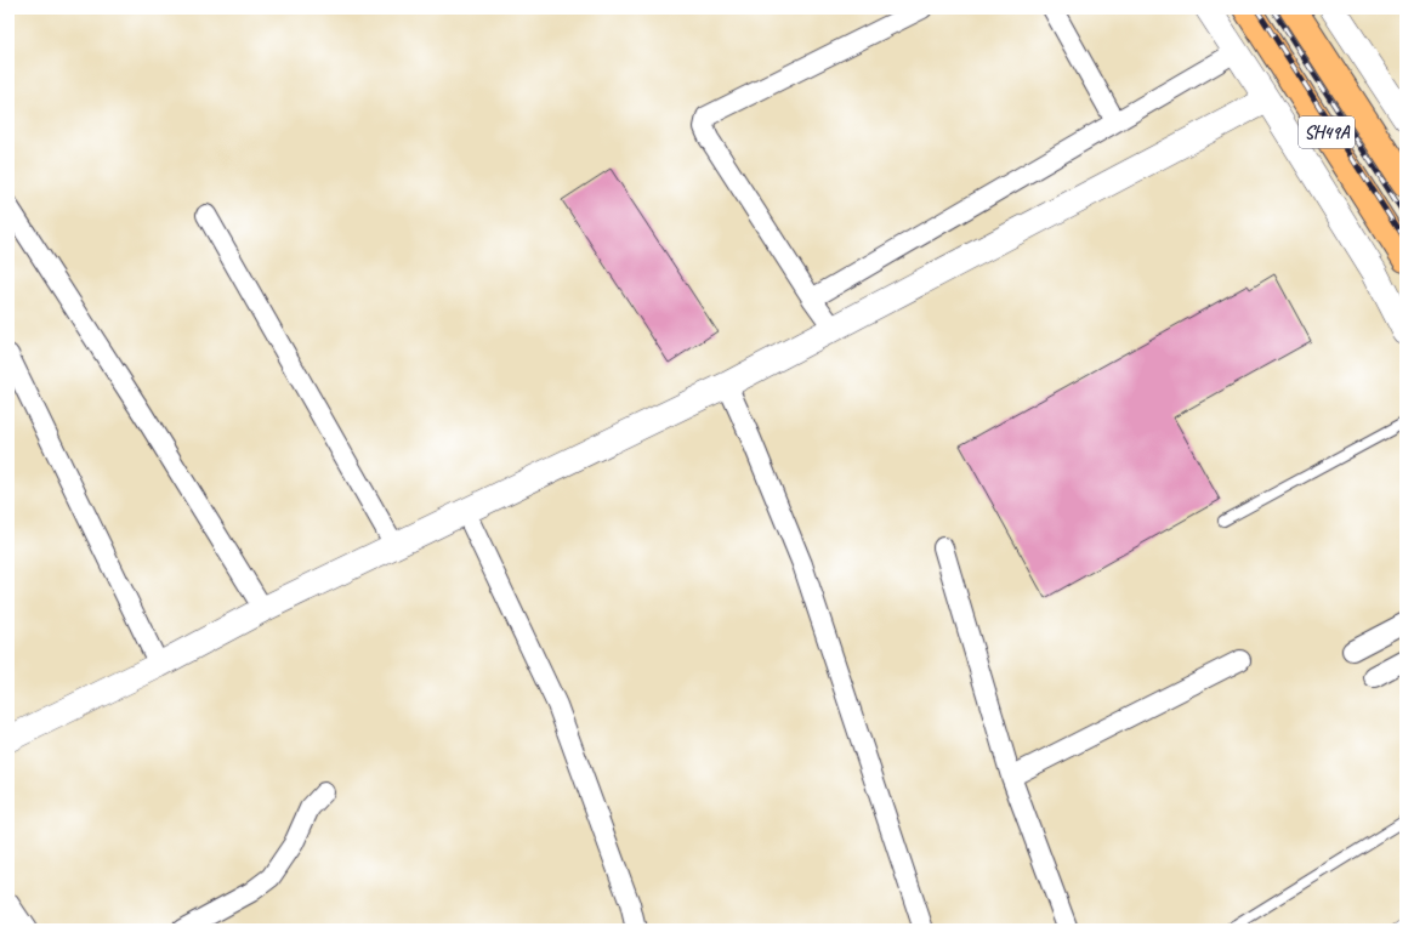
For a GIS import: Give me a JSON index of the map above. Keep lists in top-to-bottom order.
{
  "streets": {
    "main road": ["SH49A"]
  }
}
